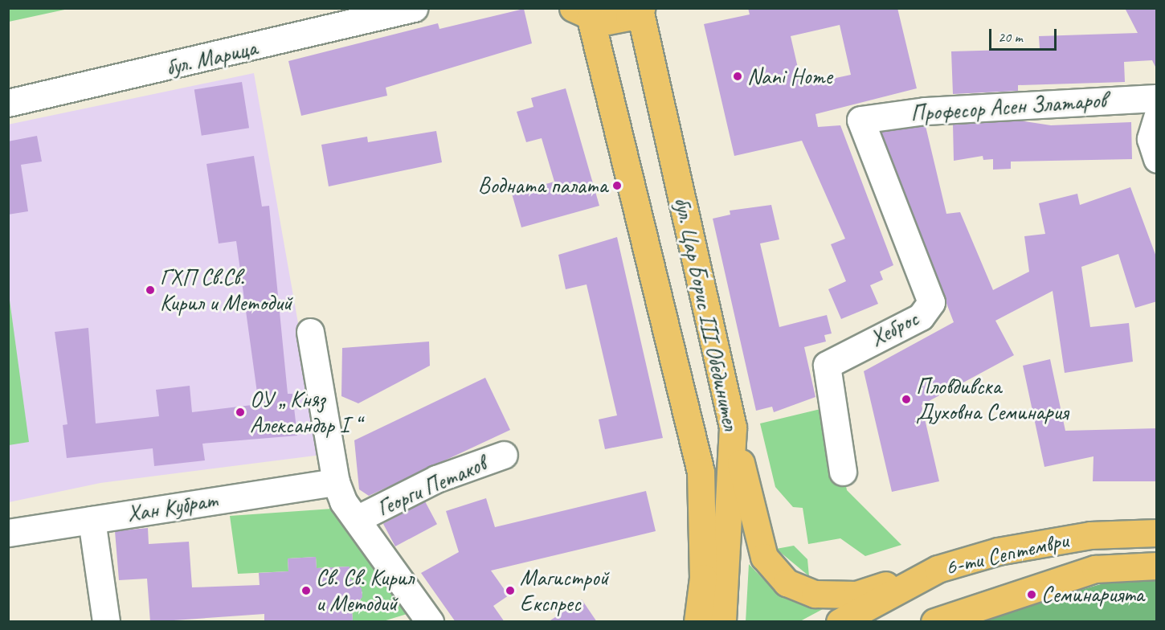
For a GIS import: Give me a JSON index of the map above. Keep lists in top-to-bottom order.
{
  "streets": {
    "main road": ["бул. Цар Борис III Обединител", "6-ти Септември"],
    "street": [
      "бул. Марица",
      "Професор Асен Златаров",
      "Хеброс",
      "Георги Петаков",
      "Хан Кубрат"
    ]
  },
  "crossings": [
    ["Професор Асен Златаров", "Хеброс"]
  ],
  "places": [
    "Nani Home",
    "Водната палата",
    "ГХП Св.Св. Кирил и Методий",
    "Пловдивска Духовна Семинария",
    "ОУ „ Княз Александър I “",
    "Св. Св. Кирил и Методий",
    "Магистрой Експрес",
    "Семинарията"
  ],
  "scale_bar": "20 m"
}
